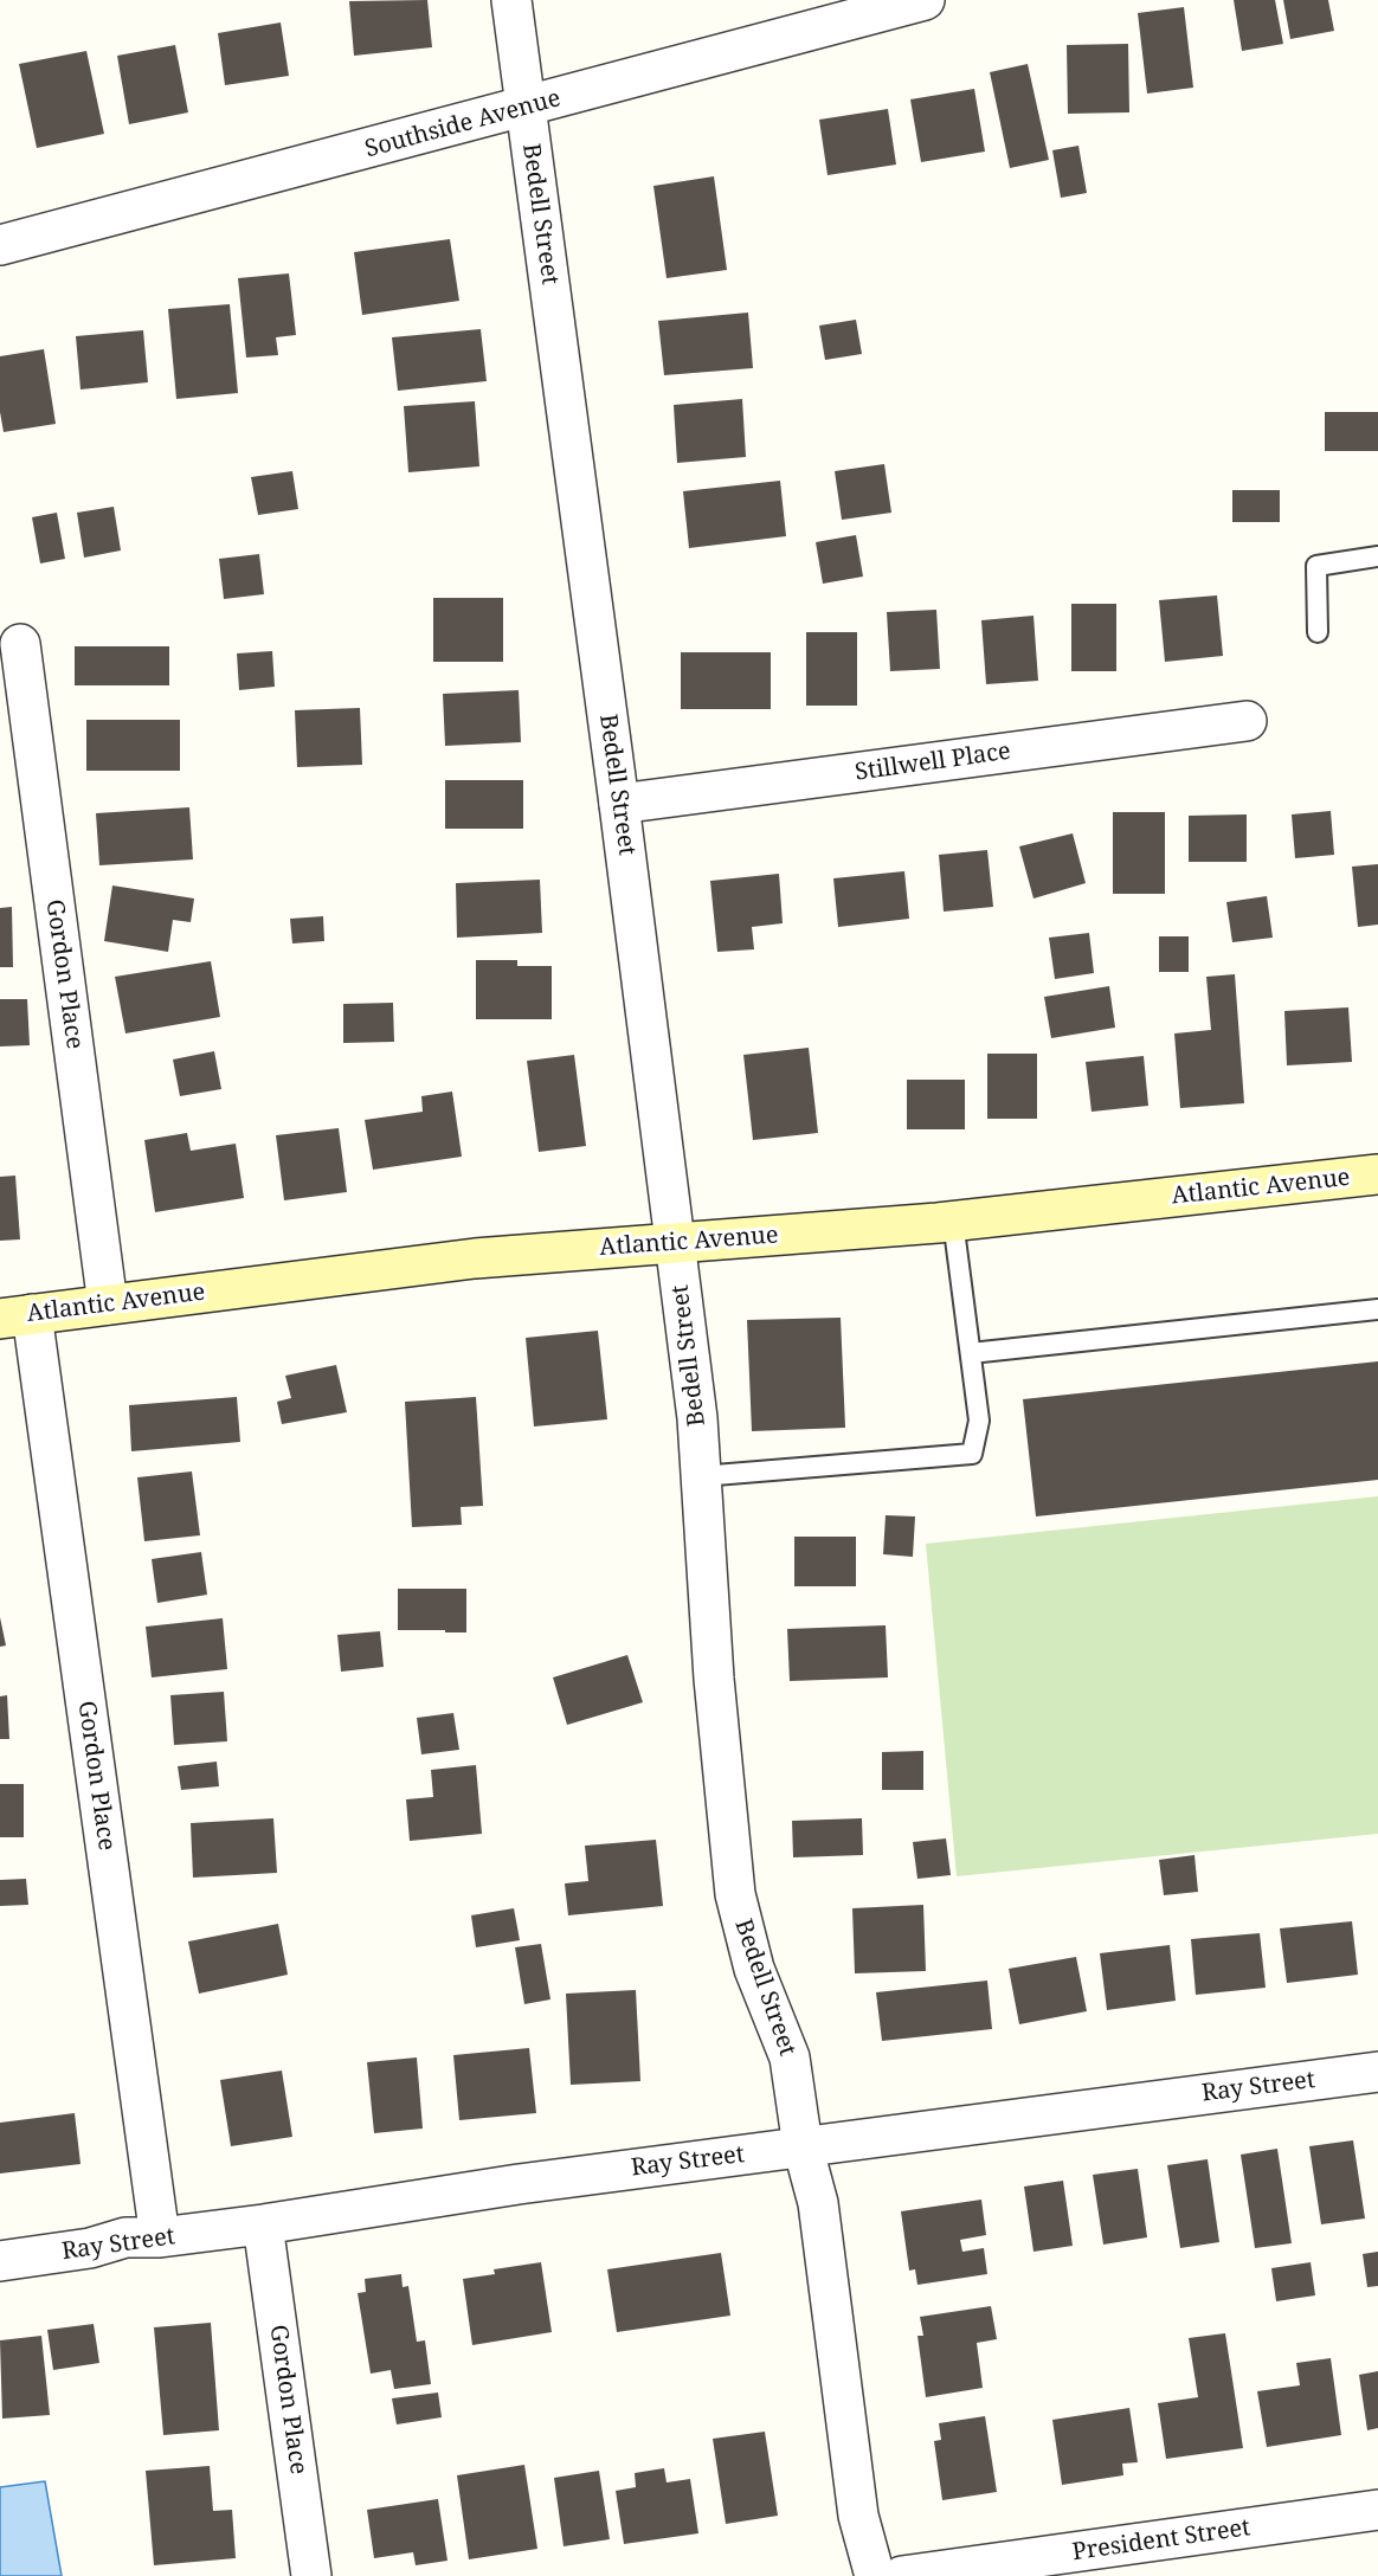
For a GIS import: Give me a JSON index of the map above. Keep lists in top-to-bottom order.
{
  "streets": {
    "main road": ["Atlantic Avenue"],
    "street": [
      "Southside Avenue",
      "Bedell Street",
      "Stillwell Place",
      "Gordon Place",
      "Ray Street",
      "President Street"
    ]
  },
  "crossings": [
    ["Southside Avenue", "Bedell Street"],
    ["Bedell Street", "Stillwell Place"],
    ["Bedell Street", "Atlantic Avenue"],
    ["Bedell Street", "Ray Street"],
    ["Gordon Place", "Atlantic Avenue"],
    ["Gordon Place", "Ray Street"]
  ]
}
